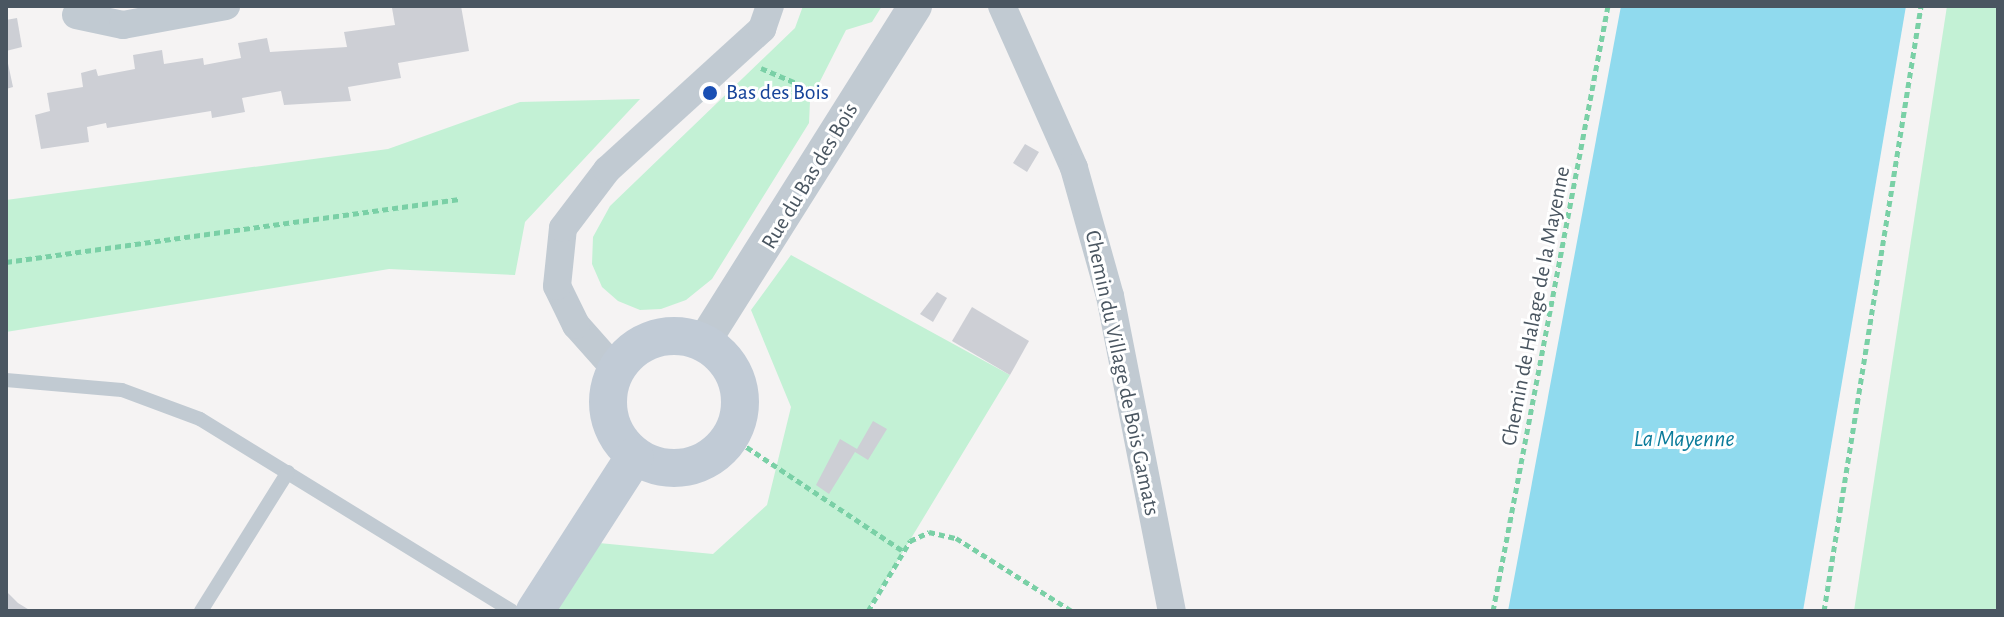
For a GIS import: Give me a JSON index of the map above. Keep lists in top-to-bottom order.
{
  "streets": {
    "street": ["Rue du Bas des Bois", "Chemin du Village de Bois Gamats"],
    "path": ["Chemin de Halage de la Mayenne"]
  },
  "water": ["La Mayenne"],
  "places": ["Bas des Bois"]
}
